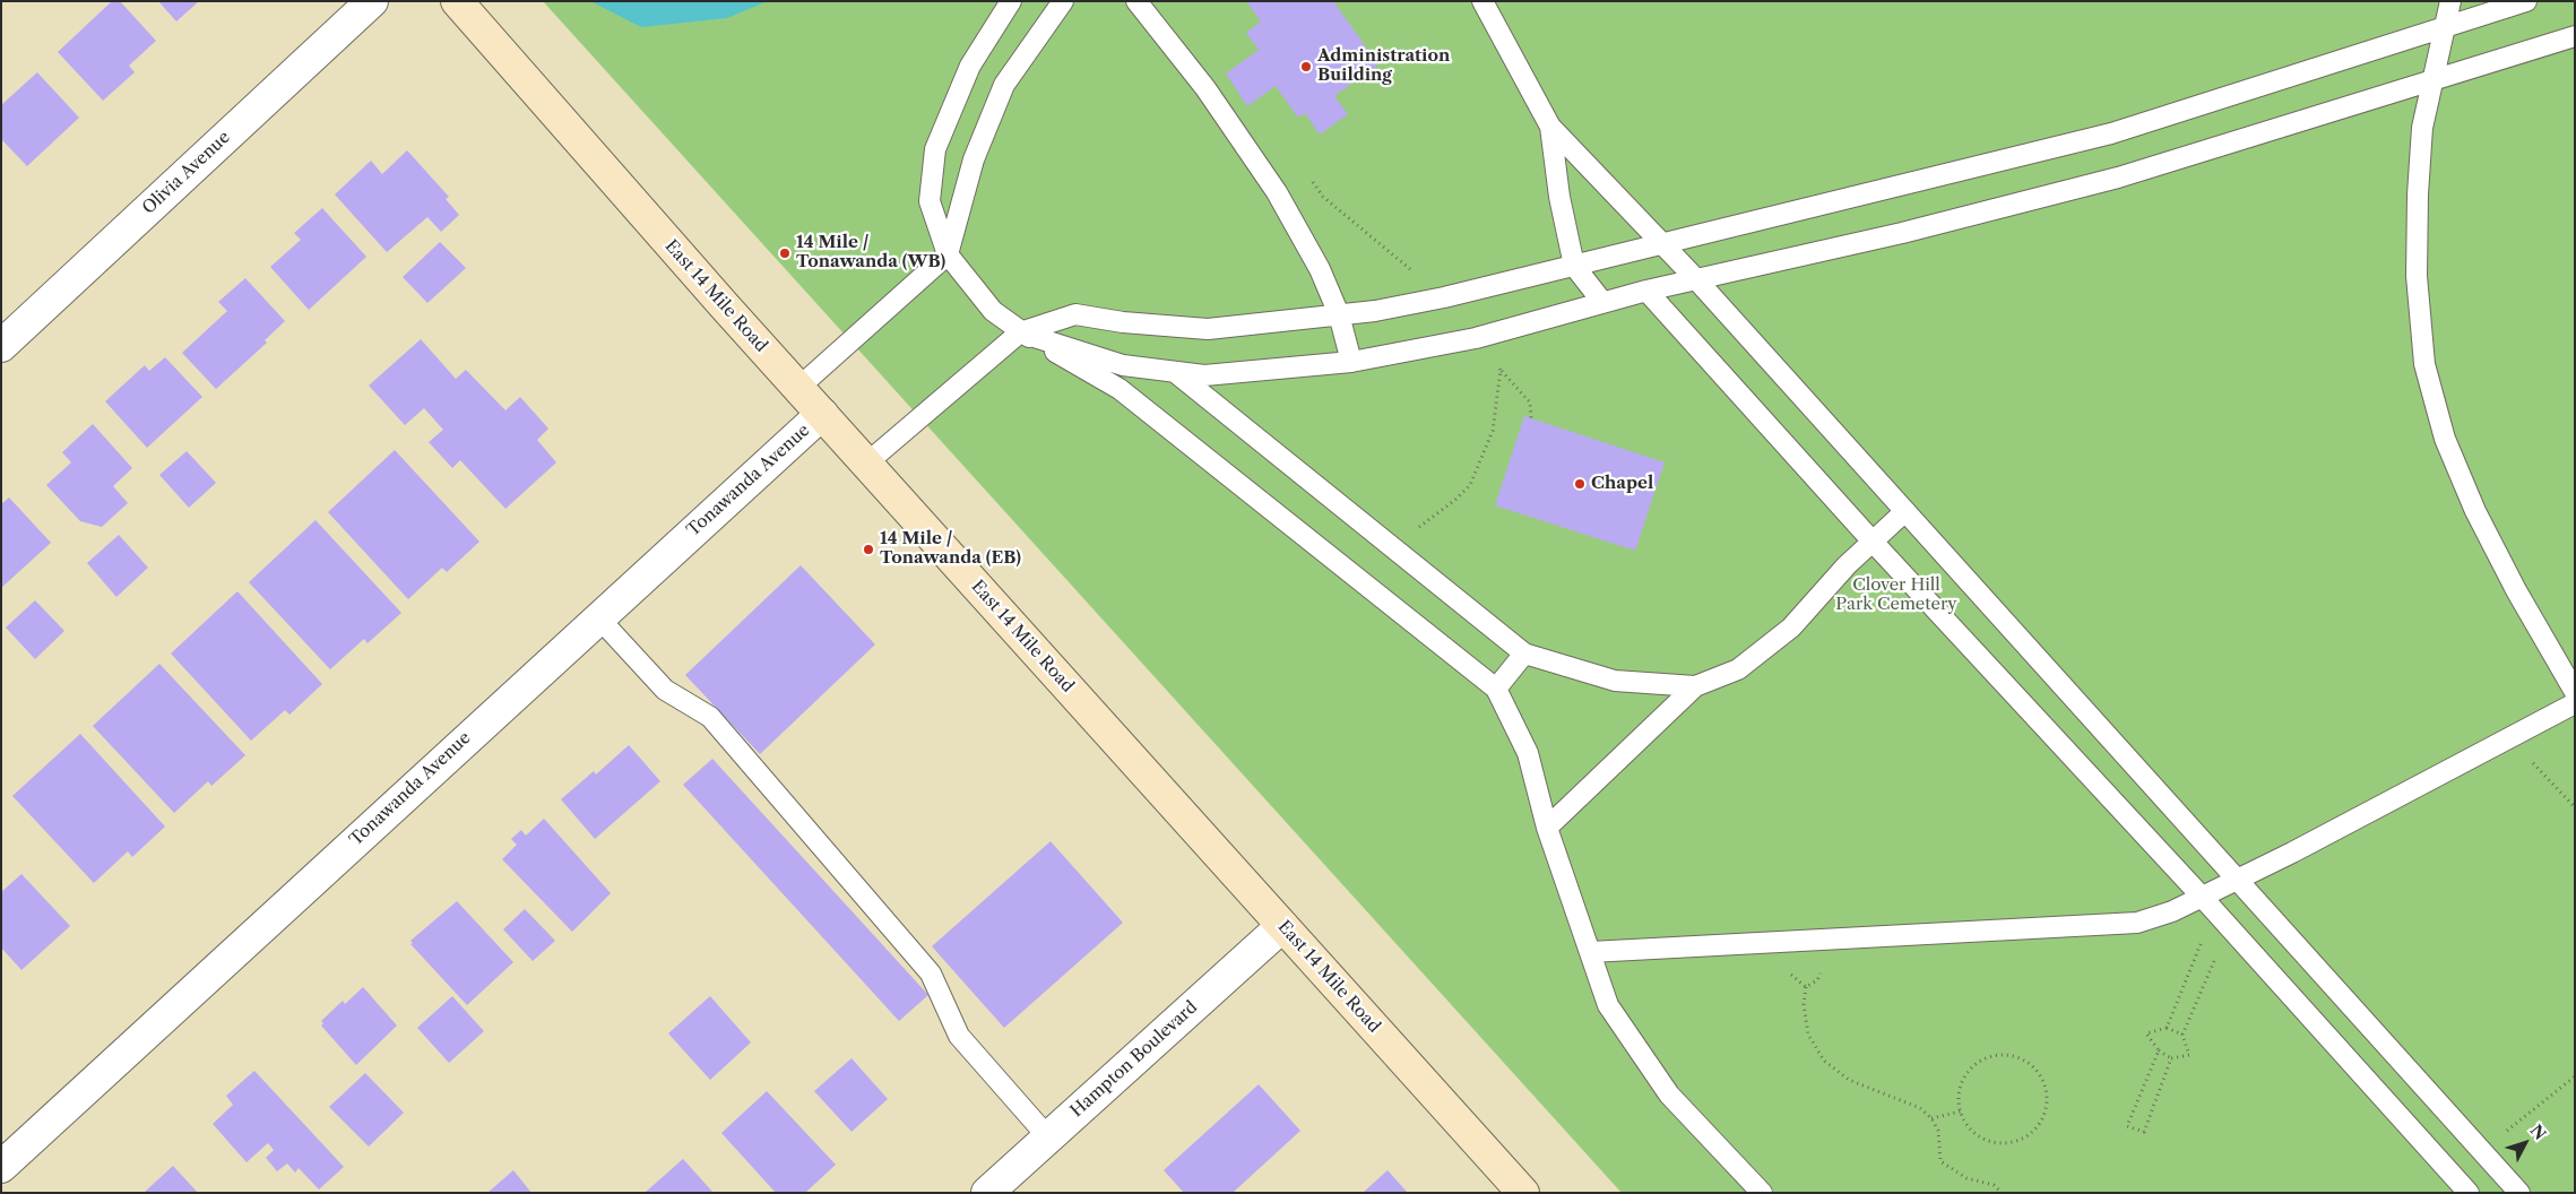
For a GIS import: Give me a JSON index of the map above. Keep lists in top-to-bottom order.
{
  "streets": {
    "main road": ["East 14 Mile Road"],
    "street": ["Olivia Avenue", "Tonawanda Avenue", "Hampton Boulevard"]
  },
  "crossings": [
    ["East 14 Mile Road", "Tonawanda Avenue"],
    ["East 14 Mile Road", "Hampton Boulevard"]
  ],
  "parks": ["Clover Hill Park Cemetery"],
  "places": [
    "Administration Building",
    "14 Mile / Tonawanda (WB)",
    "Chapel",
    "14 Mile / Tonawanda (EB)"
  ],
  "north": "top right"
}
